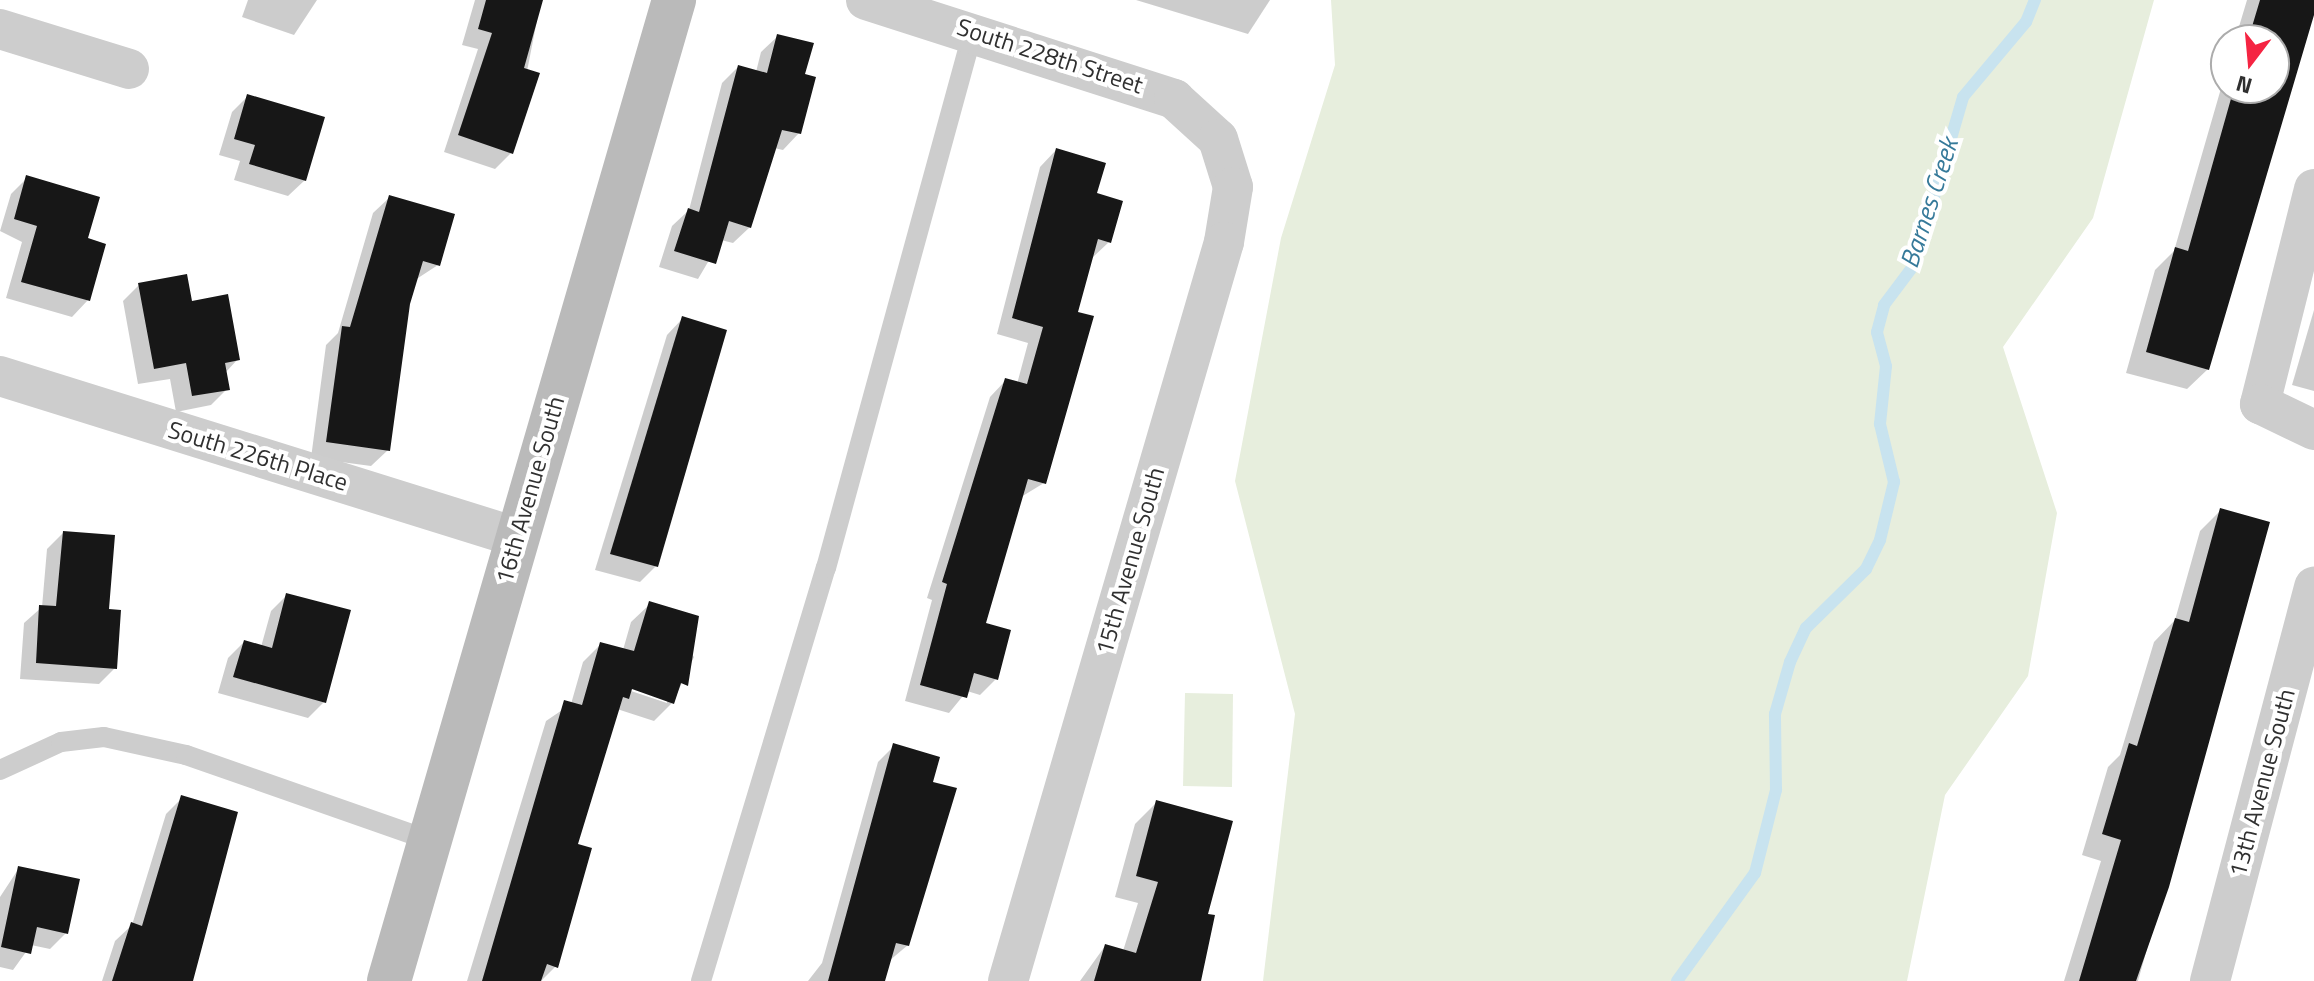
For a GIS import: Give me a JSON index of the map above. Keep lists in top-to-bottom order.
{
  "streets": {
    "street": [
      "South 228th Street",
      "South 226th Place",
      "16th Avenue South",
      "15th Avenue South",
      "13th Avenue South"
    ]
  },
  "crossings": [
    ["South 228th Street", "15th Avenue South"],
    ["South 226th Place", "16th Avenue South"]
  ],
  "water": ["Barnes Creek"],
  "north": "bottom"
}
